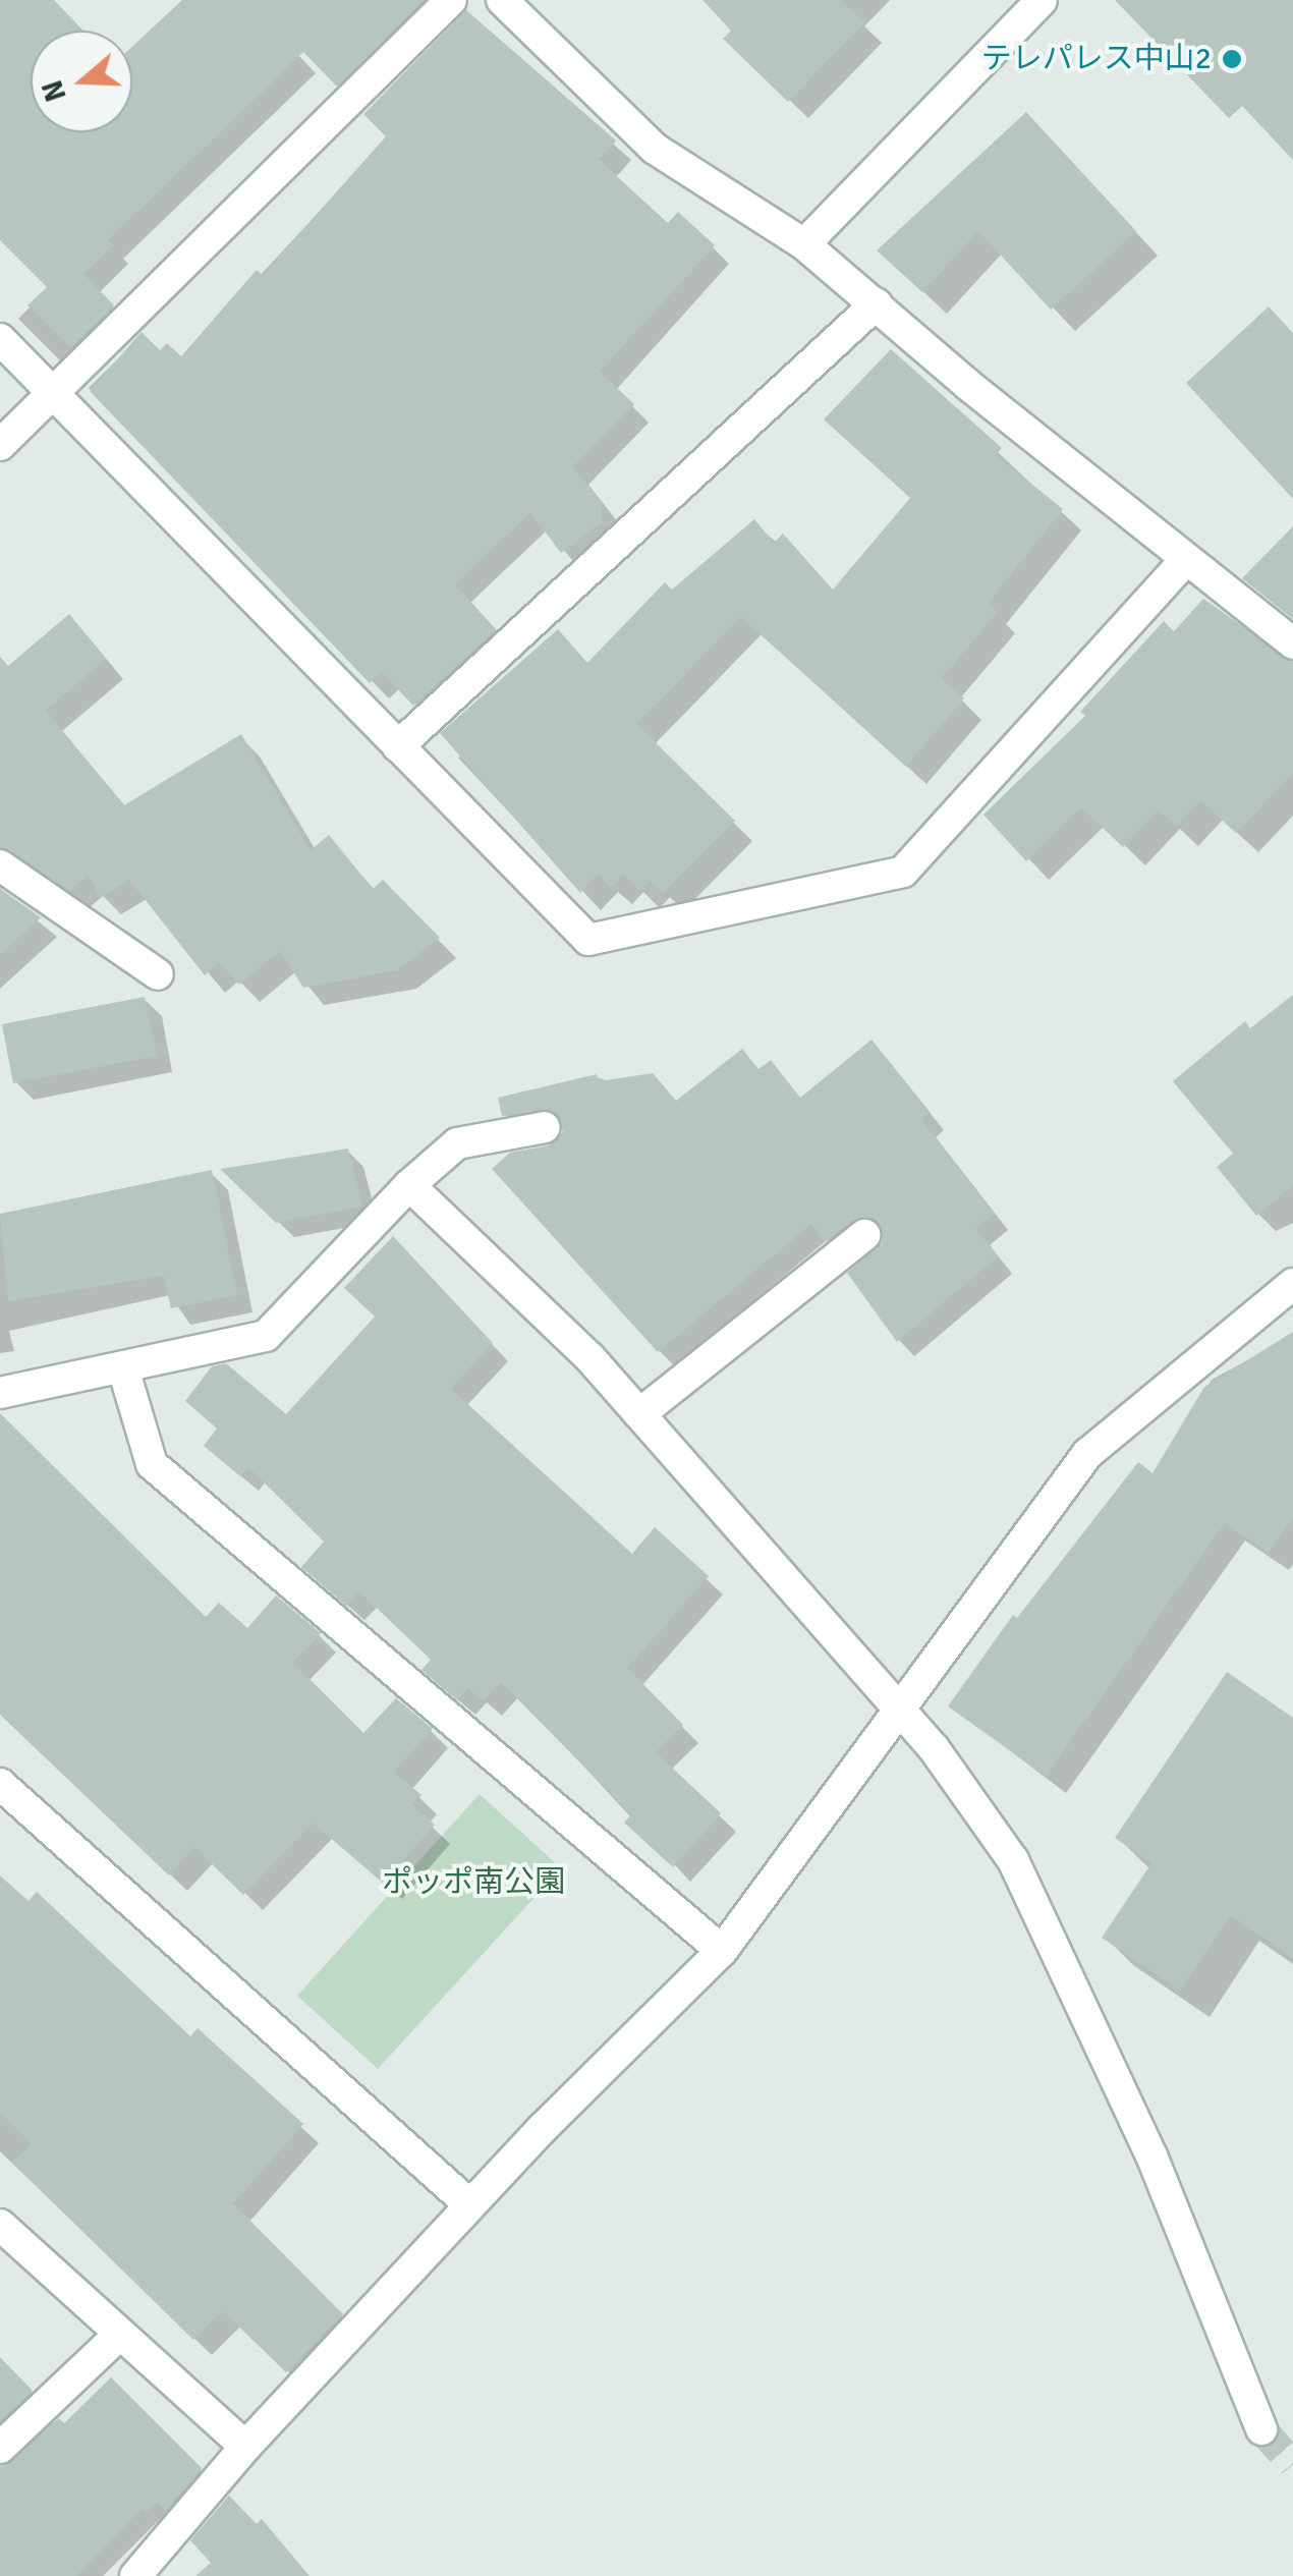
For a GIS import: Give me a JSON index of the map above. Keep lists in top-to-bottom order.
{
  "parks": ["ポッポ南公園"],
  "places": ["テレパレス中山2"],
  "north": "left"
}
